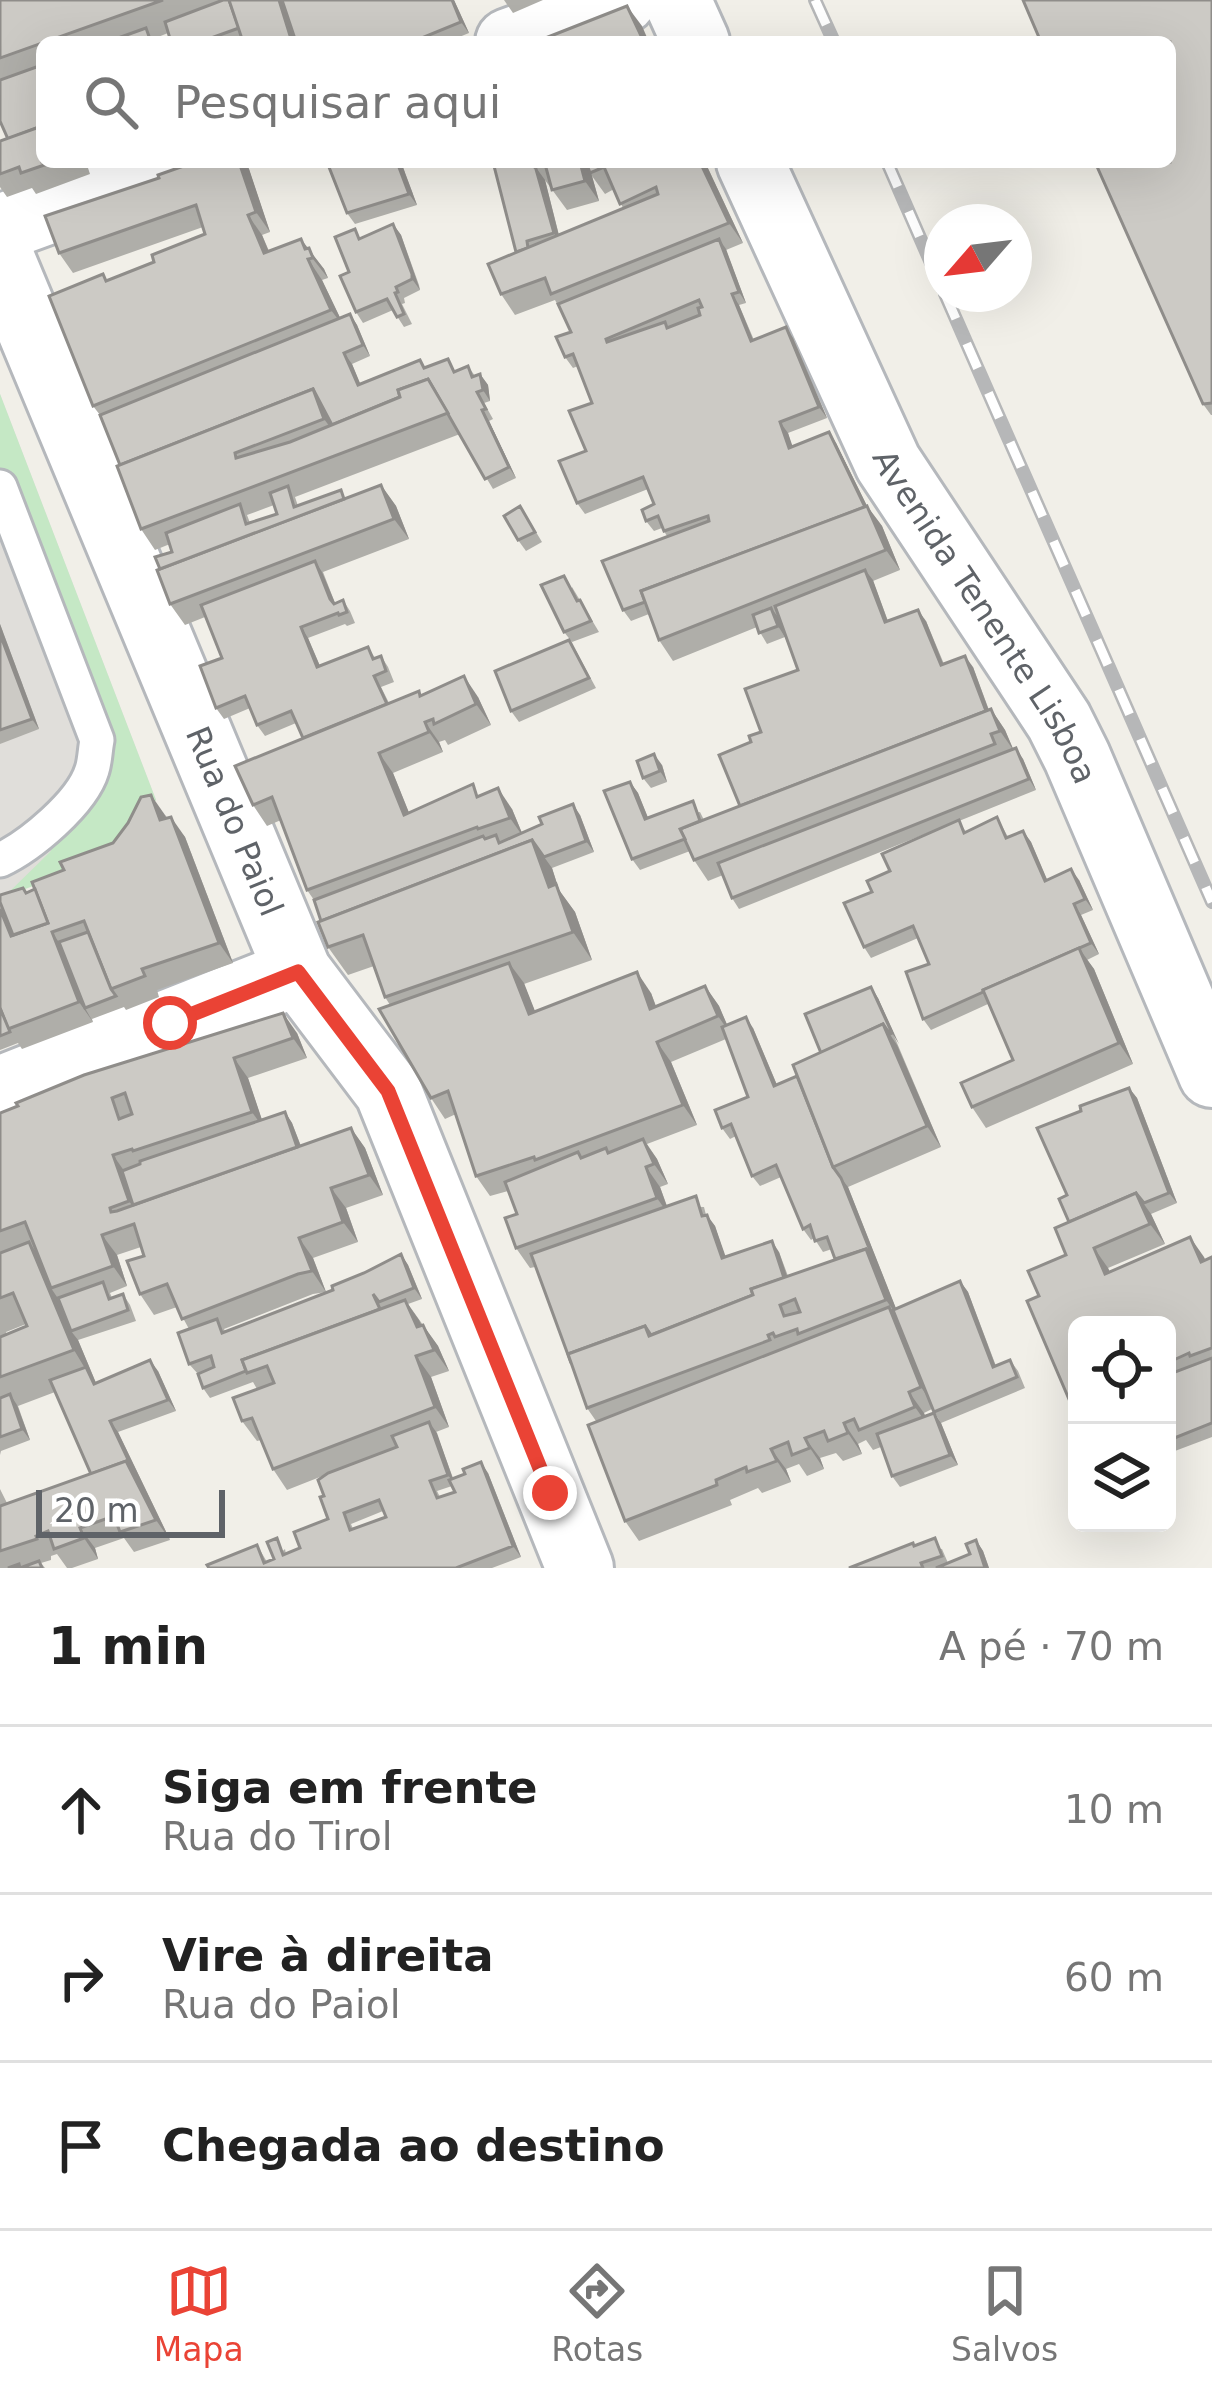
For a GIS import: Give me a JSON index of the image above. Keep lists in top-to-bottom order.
{
  "streets": {
    "street": ["Avenida Tenente Lisboa", "Rua do Paiol"]
  },
  "scale_bar": "20 m",
  "north": "bottom left",
  "page": {
    "search": "Pesquisar aqui",
    "scale": "20 m",
    "heading": ["1 min", "A pé · 70 m"],
    "list": [
      ["Siga em frente", "Rua do Tirol", "10 m"],
      ["Vire à direita", "Rua do Paiol", "60 m"],
      "Chegada ao destino"
    ],
    "nav": ["Mapa", "Rotas", "Salvos"]
  }
}
